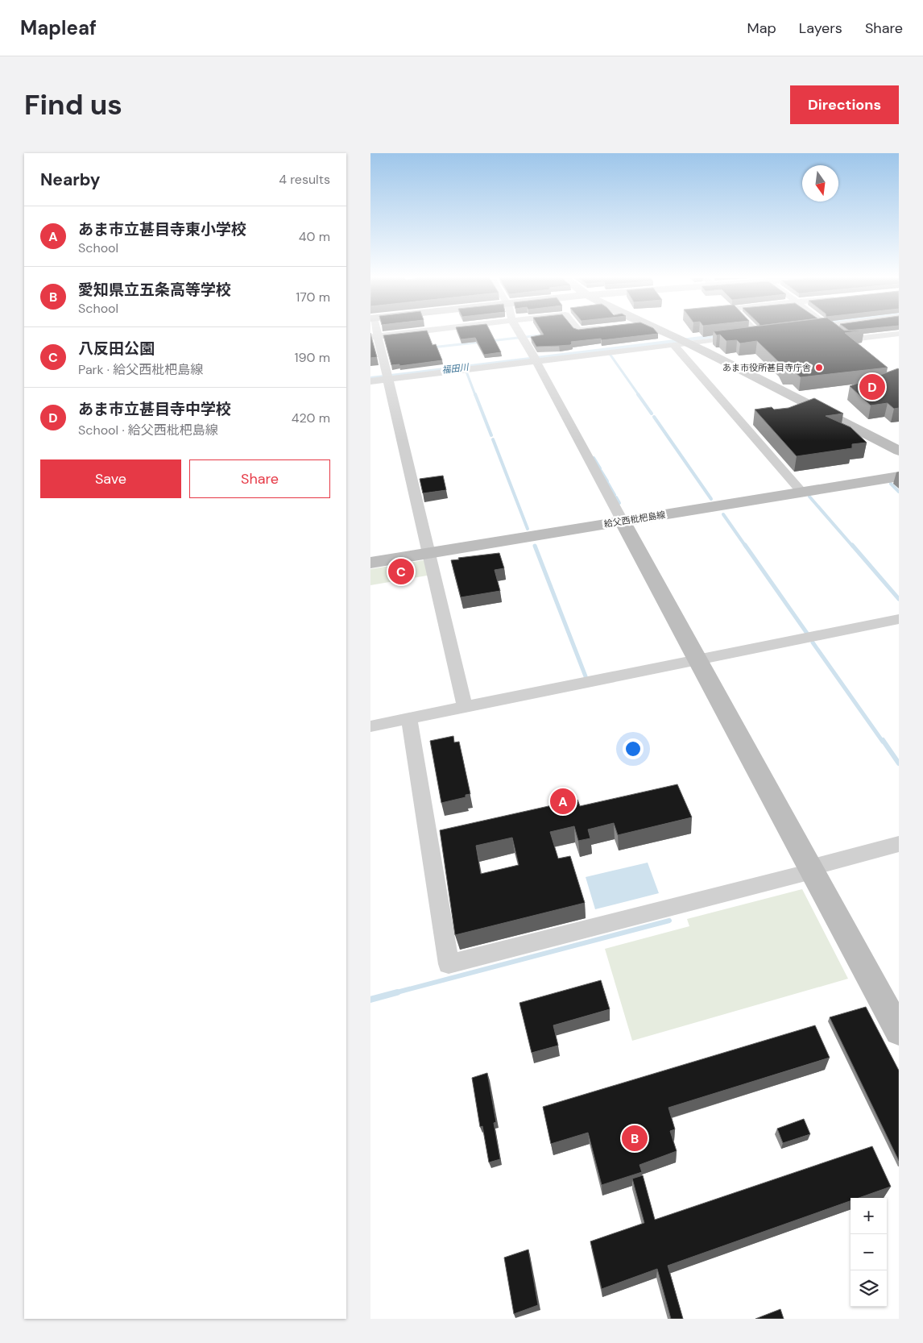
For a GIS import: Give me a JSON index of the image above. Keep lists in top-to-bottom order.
{
  "streets": {
    "street": ["給父西枇杷島線"]
  },
  "water": ["福田川"],
  "places": ["あま市役所甚目寺庁舎"],
  "north": "bottom",
  "page": {
    "header": "Mapleaf",
    "nav": ["Map", "Layers", "Share"],
    "buttons": [
      "Directions",
      ["Save", "Share"]
    ],
    "title": "Find us",
    "heading": ["Nearby", "4 results"],
    "list": [
      {
        "mark": "A",
        "name": "あま市立甚目寺東小学校",
        "note": "School",
        "value": "40 m"
      },
      {
        "mark": "B",
        "name": "愛知県立五条高等学校",
        "note": "School",
        "value": "170 m"
      },
      {
        "mark": "C",
        "name": "八反田公園",
        "note": "Park · 給父西枇杷島線",
        "value": "190 m"
      },
      {
        "mark": "D",
        "name": "あま市立甚目寺中学校",
        "note": "School · 給父西枇杷島線",
        "value": "420 m"
      }
    ],
    "pins": [
      "D",
      "C",
      "A",
      "B"
    ],
    "map_buttons": ["+", "−"]
  }
}
